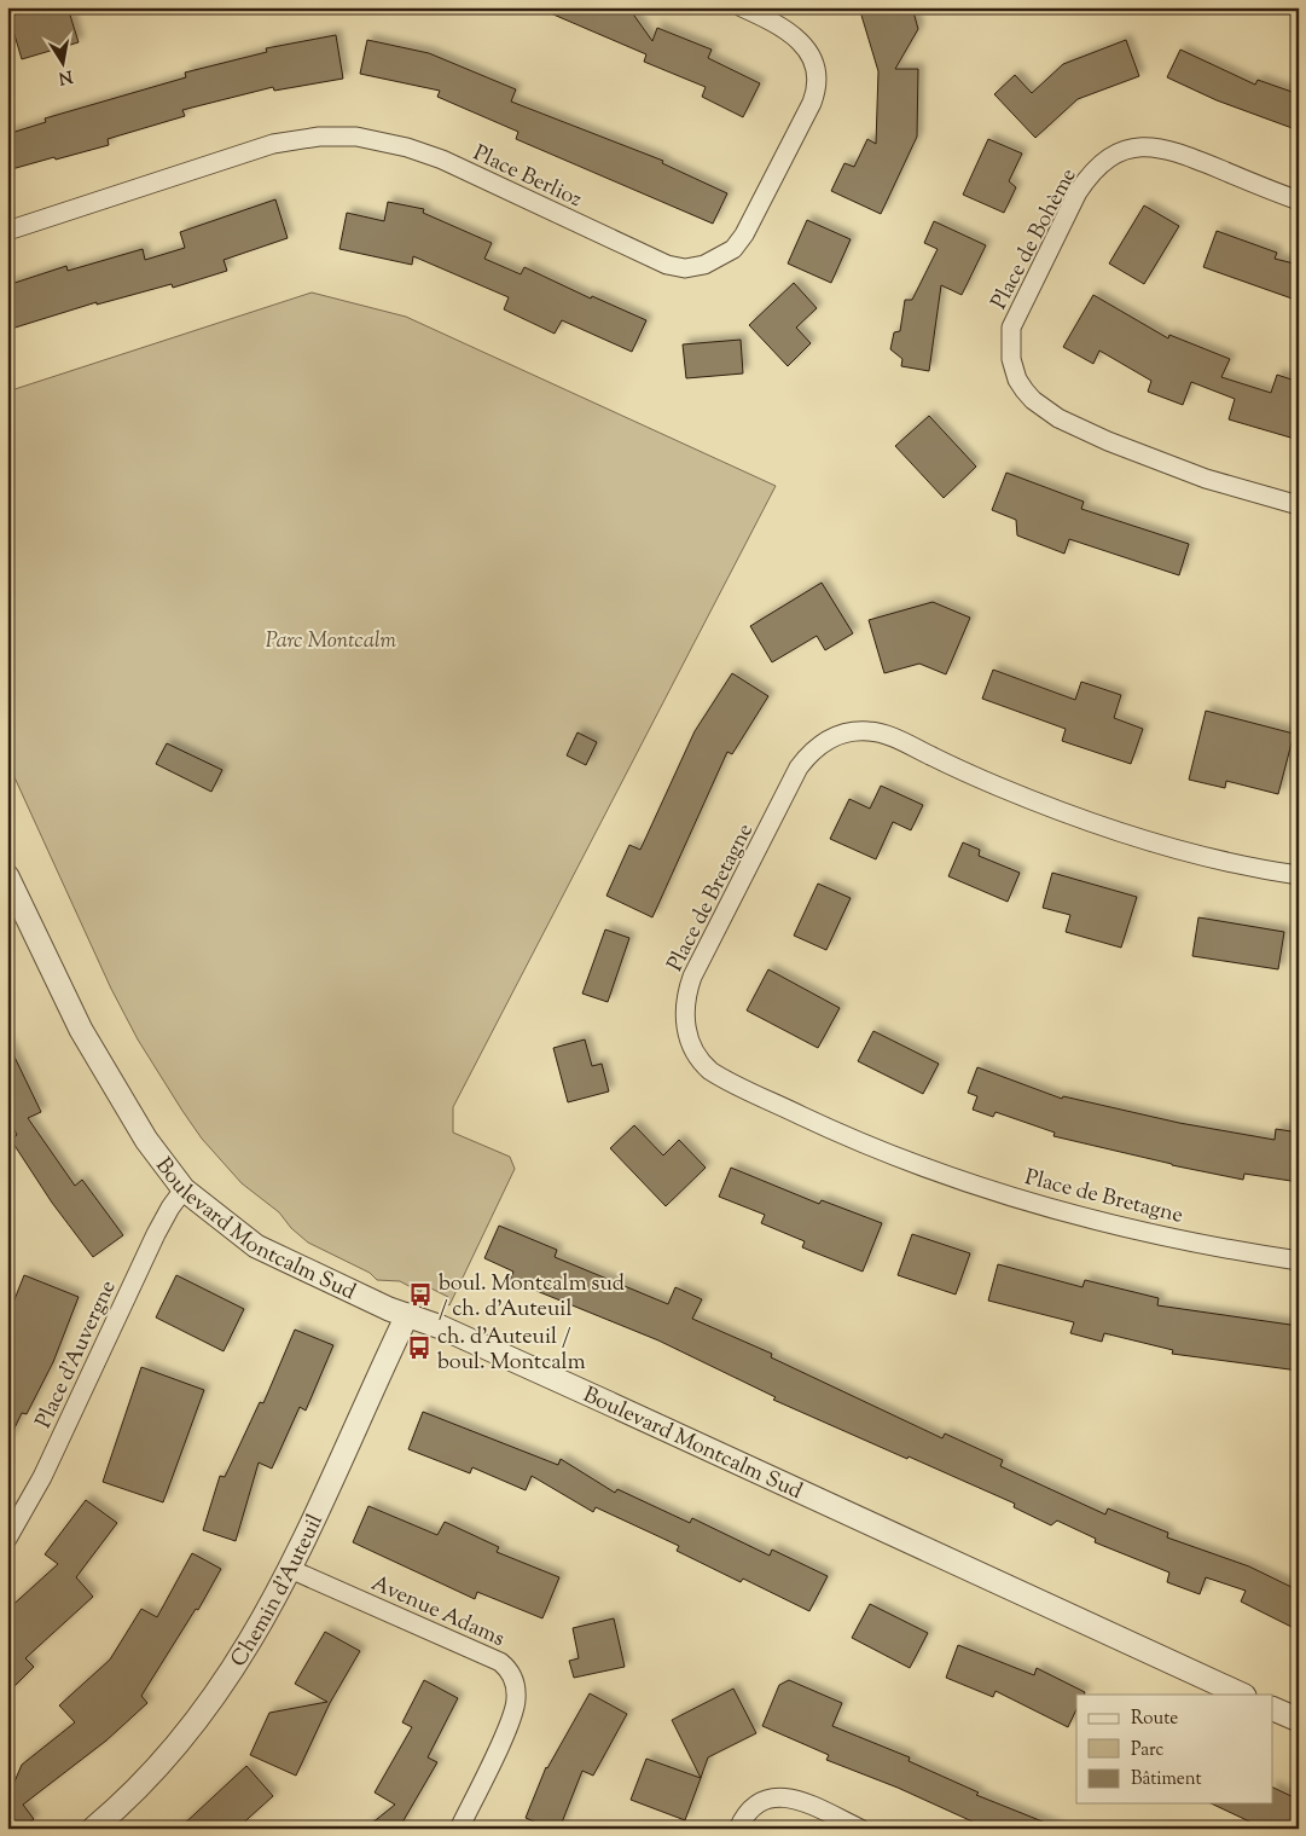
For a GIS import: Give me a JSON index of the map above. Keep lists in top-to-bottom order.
{
  "streets": {
    "street": [
      "Place Berlioz",
      "Place de Bohème",
      "Place de Bretagne",
      "Boulevard Montcalm Sud",
      "Place d'Auvergne",
      "Chemin d'Auteuil",
      "Avenue Adams"
    ]
  },
  "crossings": [
    ["Boulevard Montcalm Sud", "Place d'Auvergne"],
    ["Boulevard Montcalm Sud", "Chemin d'Auteuil"],
    ["Chemin d'Auteuil", "Avenue Adams"]
  ],
  "parks": ["Parc Montcalm"],
  "places": {
    "bus stop": ["boul. Montcalm sud / ch. d'Auteuil", "ch. d'Auteuil / boul. Montcalm"]
  },
  "legend": ["Route", "Parc", "Bâtiment"],
  "north": "bottom"
}
